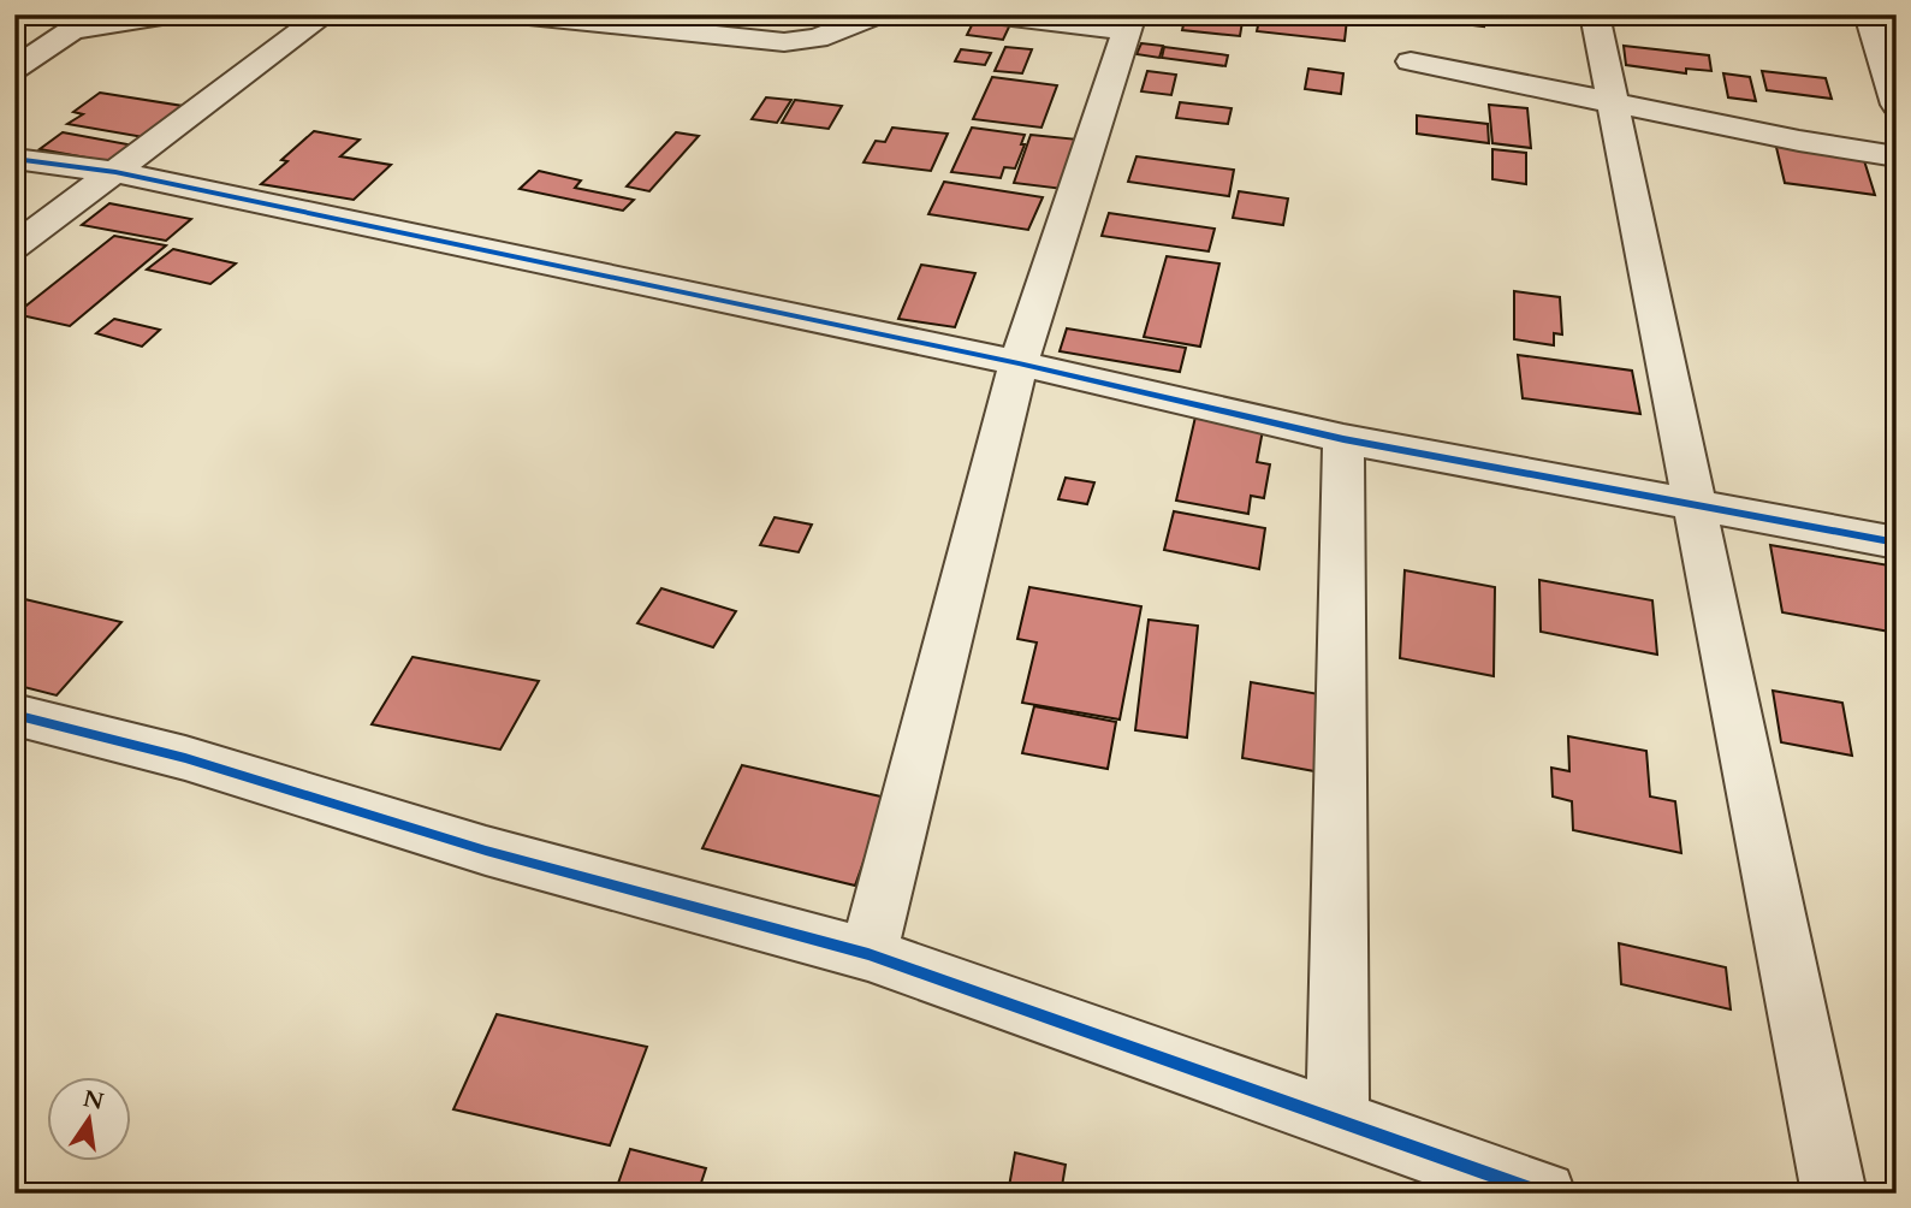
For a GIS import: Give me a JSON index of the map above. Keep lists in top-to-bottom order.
{
  "north": "top"
}
